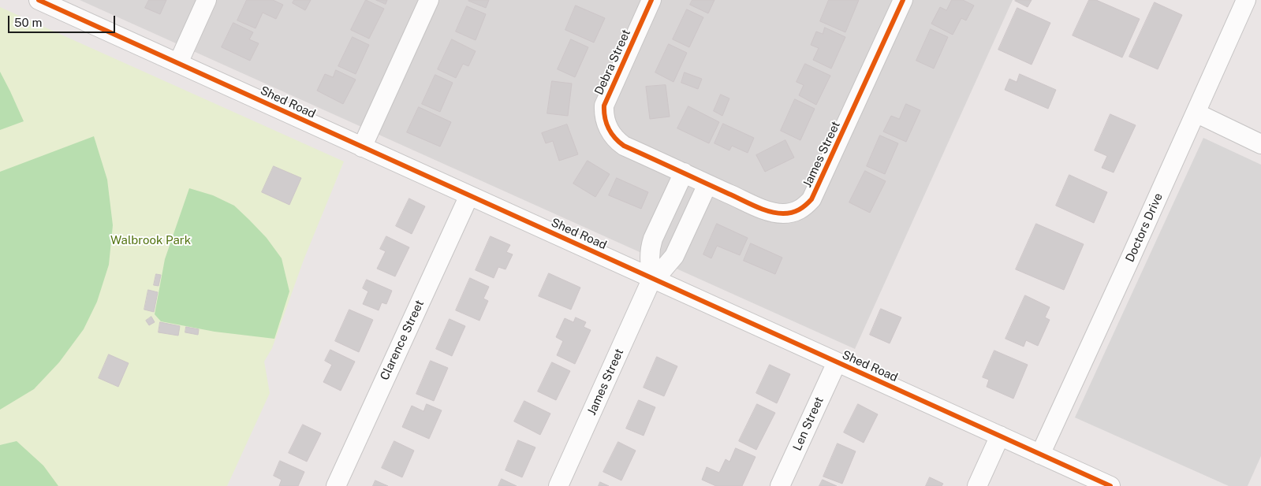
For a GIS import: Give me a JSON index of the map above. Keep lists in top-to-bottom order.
{
  "streets": {
    "street": [
      "Debra Street",
      "Shed Road",
      "James Street",
      "Doctors Drive",
      "Clarence Street",
      "Len Street"
    ]
  },
  "crossings": [
    ["Debra Street", "James Street"],
    ["Shed Road", "James Street"],
    ["Shed Road", "Doctors Drive"],
    ["Shed Road", "Clarence Street"],
    ["Shed Road", "Len Street"]
  ],
  "parks": ["Walbrook Park"],
  "scale_bar": "50 m"
}
